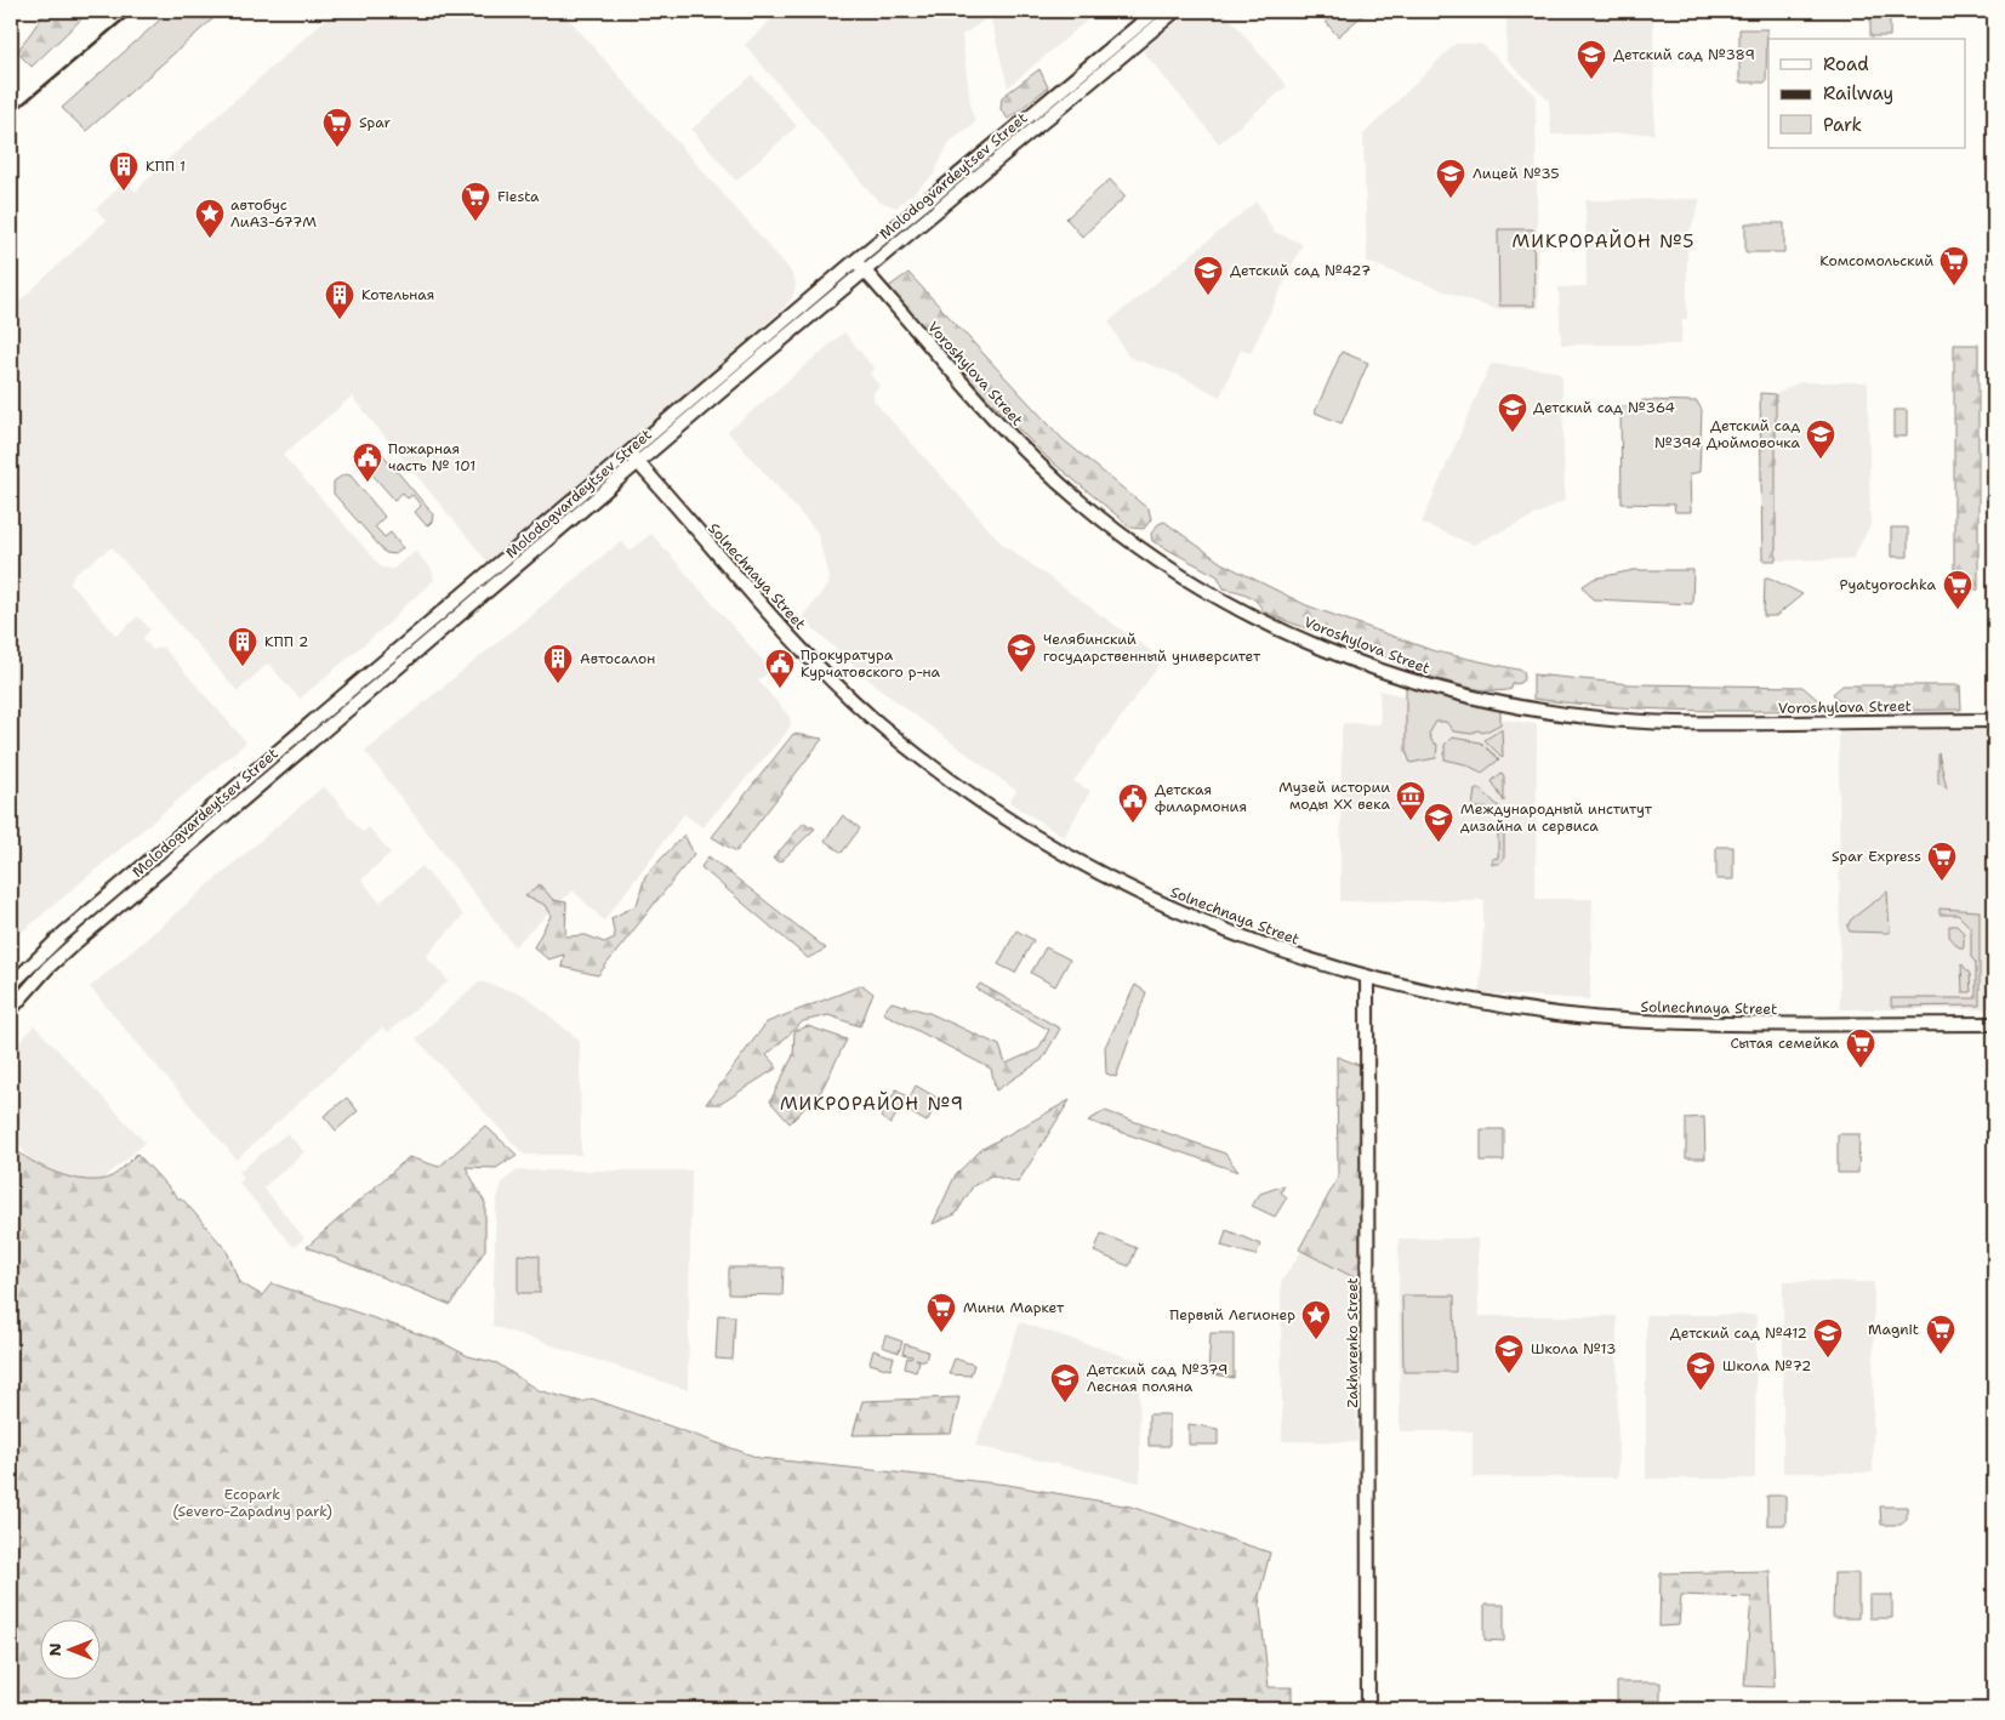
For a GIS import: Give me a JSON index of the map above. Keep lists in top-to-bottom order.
{
  "streets": {
    "street": [
      "Molodogvardeytsev Street",
      "Voroshylova Street",
      "Solnechnaya Street",
      "Zakharenko Street"
    ]
  },
  "crossings": [
    ["Molodogvardeytsev Street", "Voroshylova Street"],
    ["Molodogvardeytsev Street", "Solnechnaya Street"],
    ["Solnechnaya Street", "Zakharenko Street"]
  ],
  "districts": ["МИКРОРАЙОН №5", "МИКРОРАЙОН №9"],
  "parks": ["Ecopark (Severo-Zapadny park)"],
  "places": {
    "school or university": [
      "Детский сад №389",
      "Лицей №35",
      "Детский сад №427",
      "Детский сад №364",
      "Детский сад №394 Дюймовочка",
      "Челябинский государственный университет",
      "Международный институт дизайна и сервиса",
      "Детский сад №412",
      "Школа №13",
      "Школа №72",
      "Детский сад №379 Лесная поляна"
    ],
    "supermarket": [
      "Spar",
      "Fiesta",
      "Комсомольский",
      "Pyatyorochka",
      "Spar Express",
      "Сытая семейка",
      "Мини Маркет",
      "Magnit"
    ],
    "building": [
      "КПП 1",
      "Котельная",
      "КПП 2",
      "Автосалон"
    ],
    "place": ["автобус ЛиАЗ-677М", "Первый Легионер"],
    "public building": ["Пожарная часть № 101", "Прокуратура Курчатовского р-на", "Детская филармония"],
    "museum": ["Музей истории моды XX века"]
  },
  "legend": ["Road", "Railway", "Park"],
  "north": "left"
}
